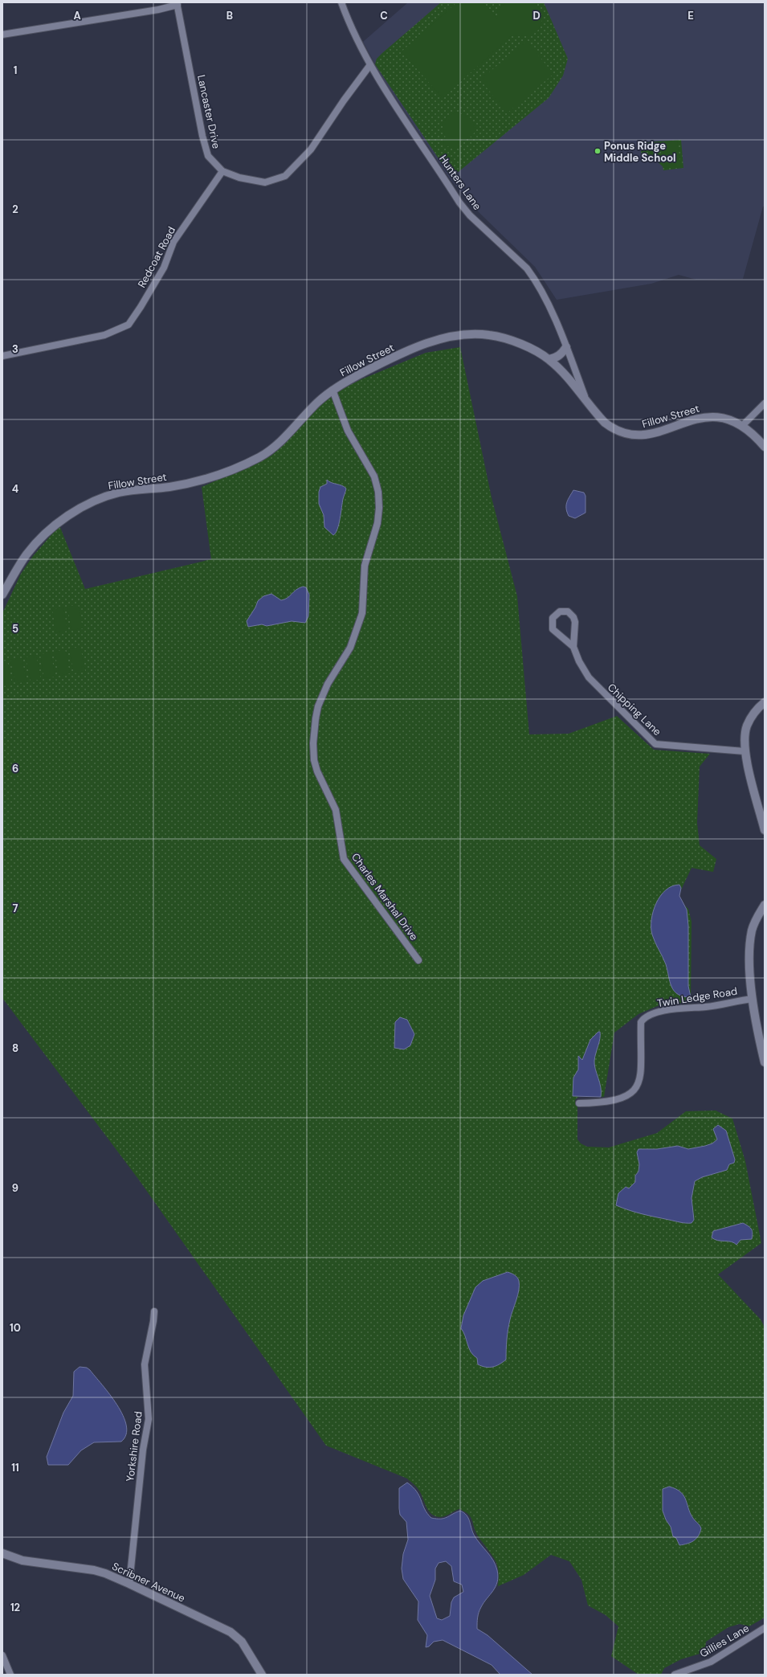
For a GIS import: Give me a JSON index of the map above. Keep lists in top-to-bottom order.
{
  "streets": {
    "street": [
      "Lancaster Drive",
      "Hunters Lane",
      "Redcoat Road",
      "Fillow Street",
      "Chipping Lane",
      "Charles Marshal Drive",
      "Twin Ledge Road",
      "Yorkshire Road",
      "Scribner Avenue",
      "Gillies Lane"
    ]
  },
  "crossings": [
    ["Lancaster Drive", "Hunters Lane"],
    ["Lancaster Drive", "Redcoat Road"],
    ["Hunters Lane", "Fillow Street"],
    ["Fillow Street", "Charles Marshal Drive"],
    ["Yorkshire Road", "Scribner Avenue"]
  ],
  "places": ["Ponus Ridge Middle School"],
  "grid": {
    "columns": [
      "A",
      "B",
      "C",
      "D",
      "E"
    ],
    "rows": [
      "1",
      "2",
      "3",
      "4",
      "5",
      "6",
      "7",
      "8",
      "9",
      "10",
      "11",
      "12"
    ]
  }
}
